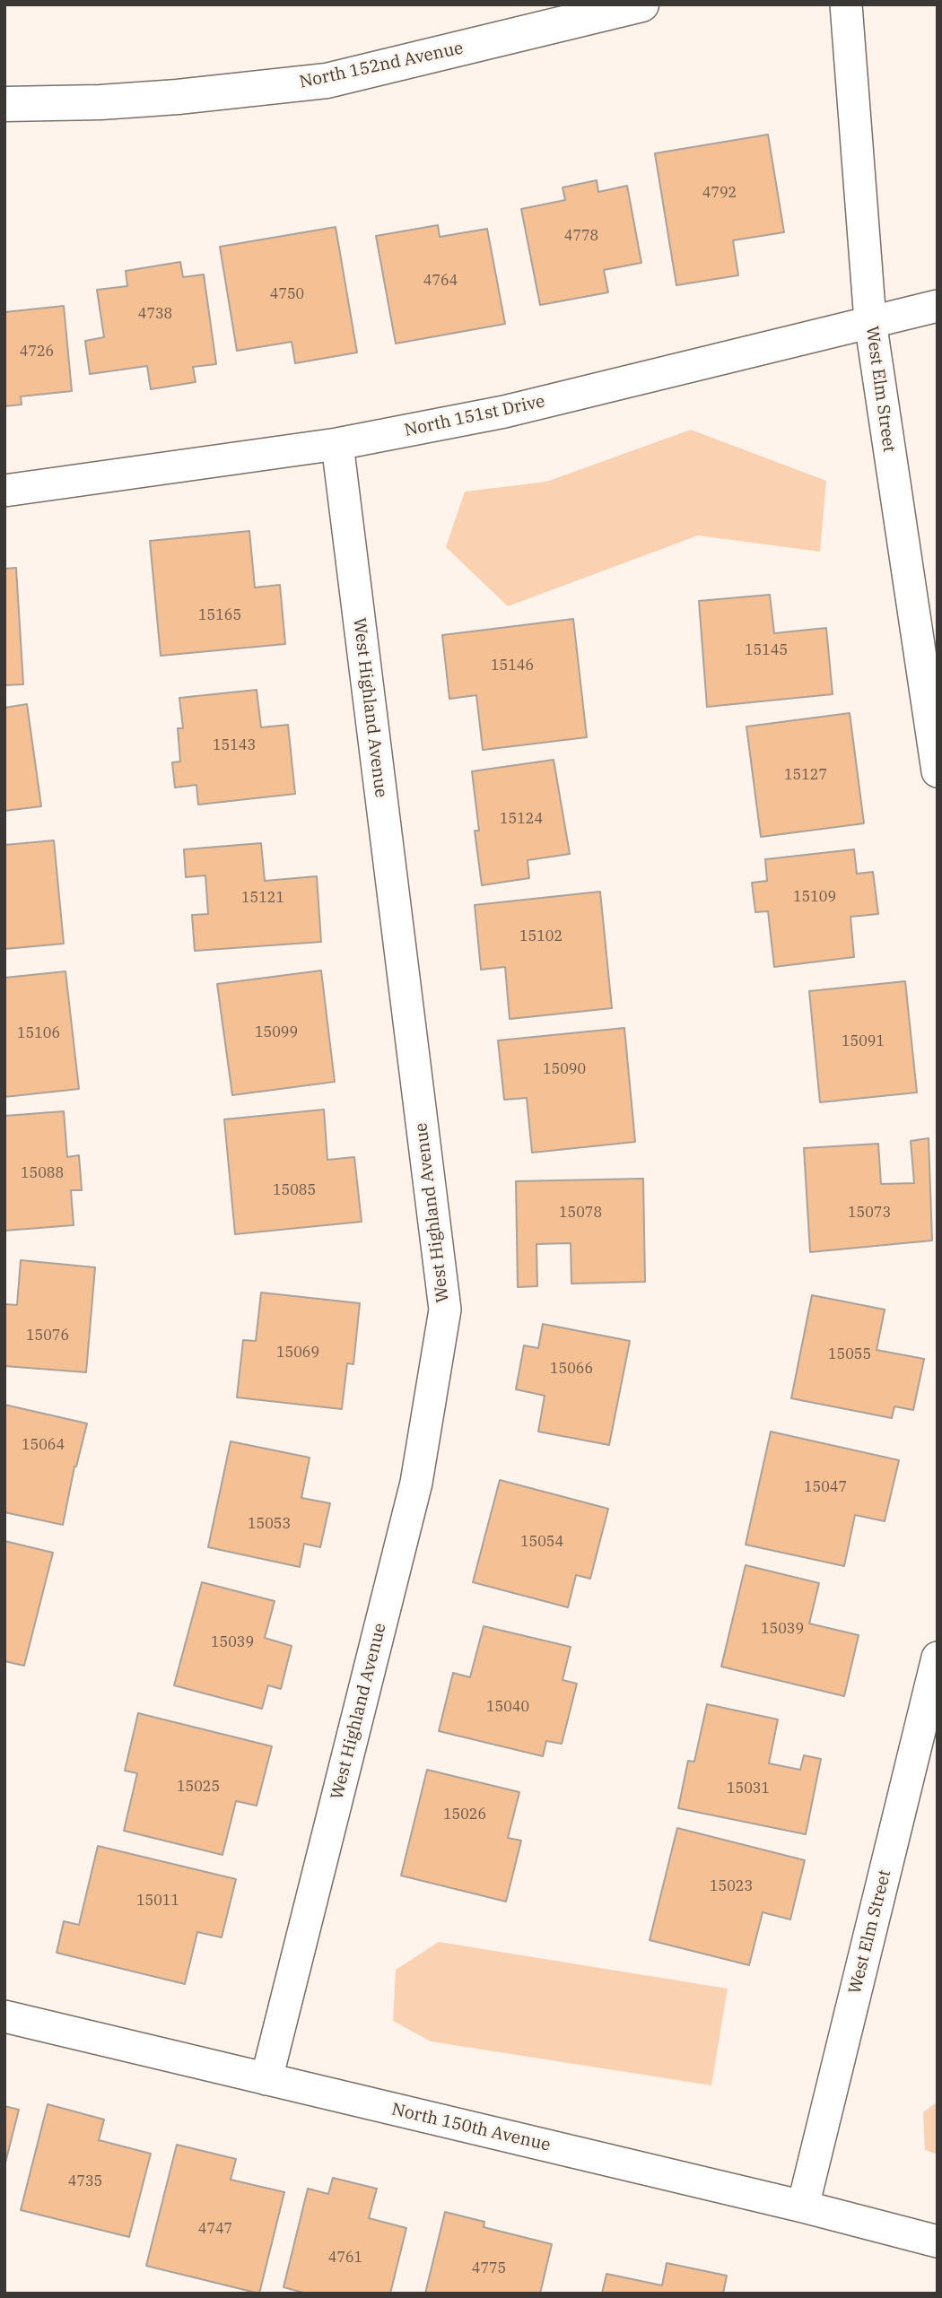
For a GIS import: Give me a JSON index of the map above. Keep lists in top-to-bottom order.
{
  "streets": {
    "street": [
      "North 152nd Avenue",
      "West Elm Street",
      "North 151st Drive",
      "West Highland Avenue",
      "North 150th Avenue"
    ]
  },
  "crossings": [
    ["West Elm Street", "North 151st Drive"],
    ["West Elm Street", "North 150th Avenue"],
    ["North 151st Drive", "West Highland Avenue"],
    ["West Highland Avenue", "North 150th Avenue"]
  ],
  "house_numbers": [
    "4792",
    "4778",
    "4764",
    "4750",
    "4738",
    "4726",
    "15165",
    "15145",
    "15146",
    "15143",
    "15127",
    "15124",
    "15109",
    "15121",
    "15102",
    "15099",
    "15106",
    "15091",
    "15090",
    "15088",
    "15085",
    "15078",
    "15073",
    "15076",
    "15069",
    "15055",
    "15066",
    "15064",
    "15047",
    "15053",
    "15054",
    "15039",
    "15039",
    "15040",
    "15025",
    "15031",
    "15026",
    "15023",
    "15011",
    "4735",
    "4747",
    "4761",
    "4775"
  ]
}
